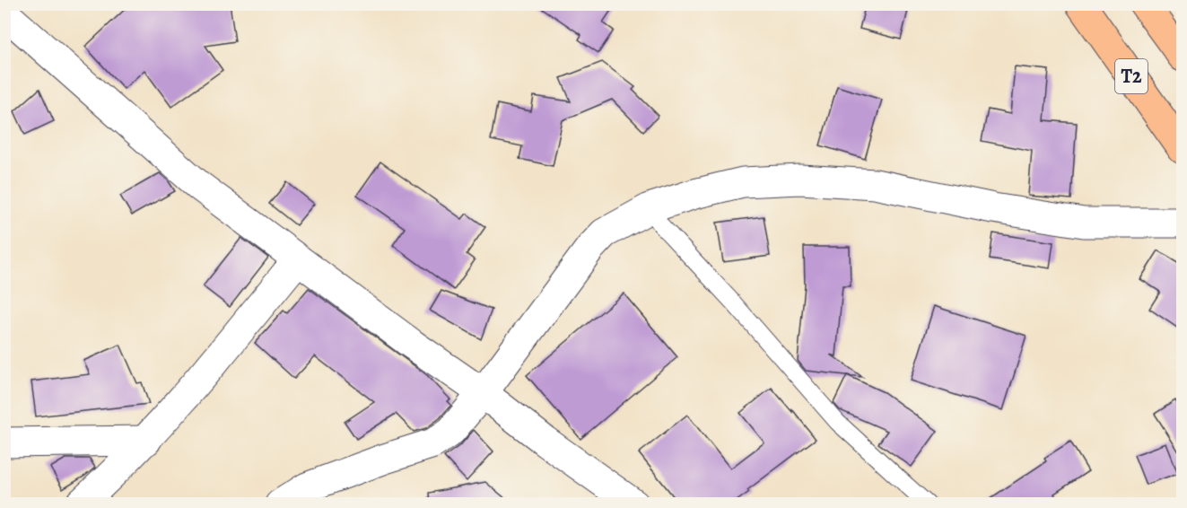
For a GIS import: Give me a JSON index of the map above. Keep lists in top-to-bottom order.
{
  "streets": {
    "highway": ["T2"]
  }
}
